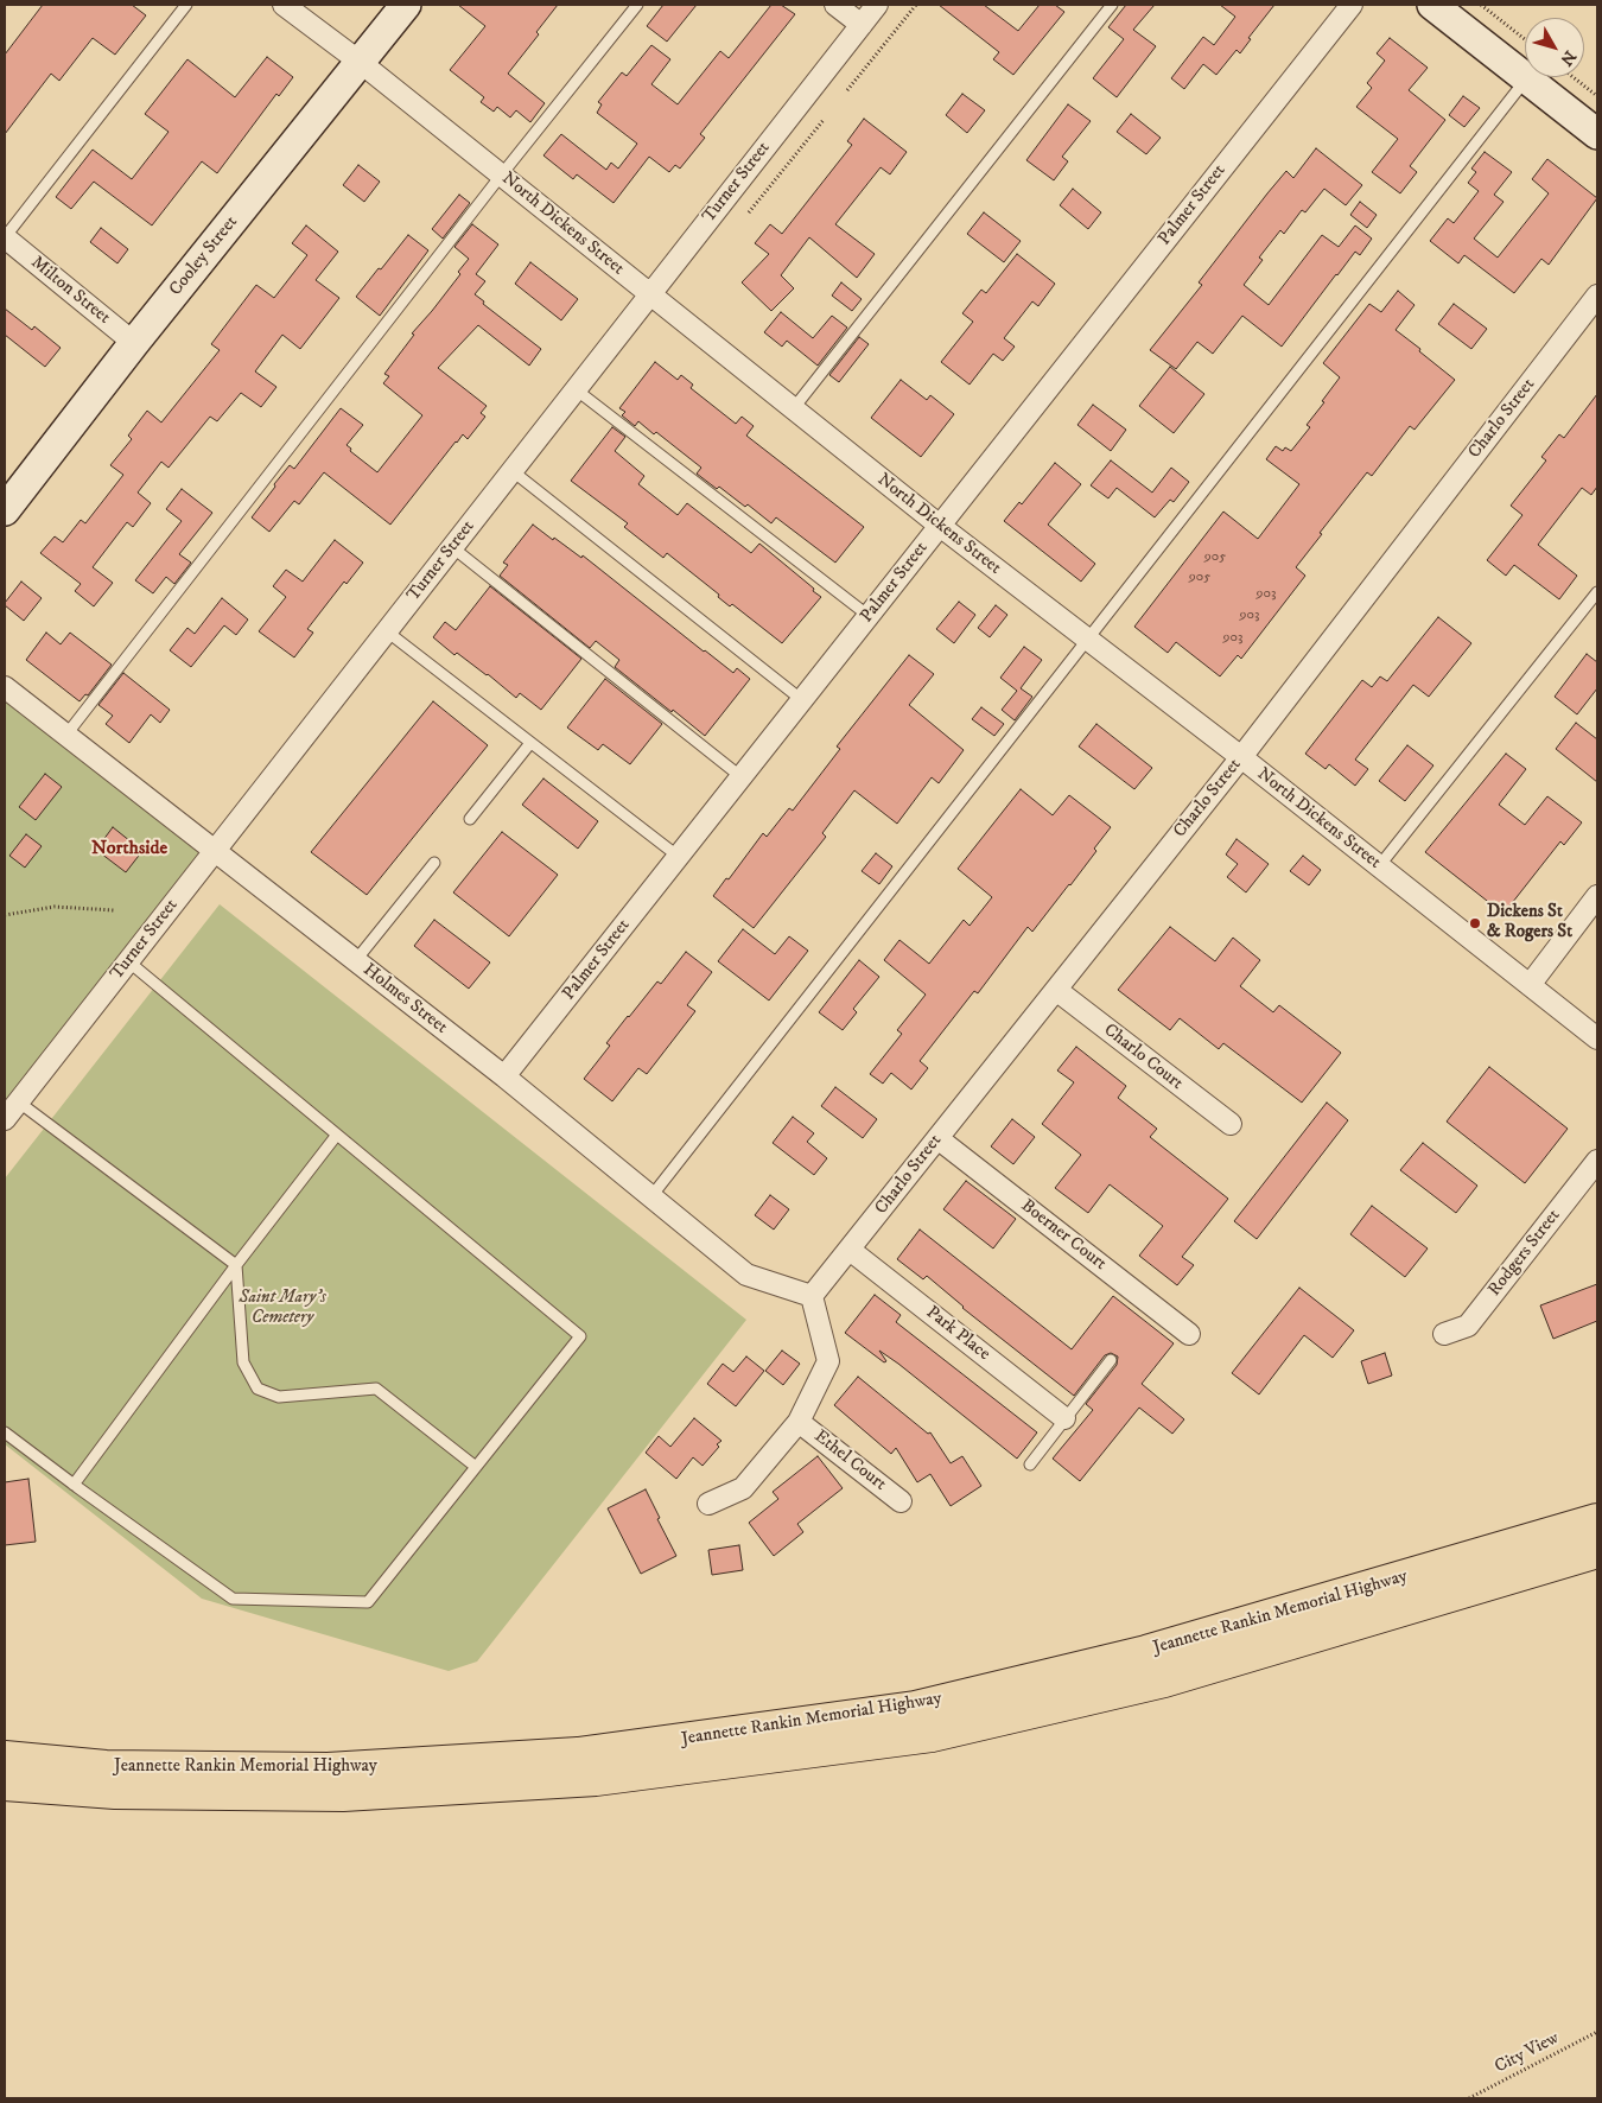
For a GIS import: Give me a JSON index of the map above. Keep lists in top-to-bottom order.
{
  "streets": {
    "highway": ["Jeannette Rankin Memorial Highway"],
    "street": [
      "Turner Street",
      "Palmer Street",
      "North Dickens Street",
      "Cooley Street",
      "Milton Street",
      "Charlo Street",
      "Holmes Street",
      "Charlo Court",
      "Boerner Court",
      "Rodgers Street",
      "Park Place",
      "Ethel Court"
    ],
    "path": ["City View"]
  },
  "crossings": [
    ["Turner Street", "North Dickens Street"],
    ["Turner Street", "Holmes Street"],
    ["Palmer Street", "North Dickens Street"],
    ["Palmer Street", "Holmes Street"],
    ["North Dickens Street", "Cooley Street"],
    ["North Dickens Street", "Charlo Street"],
    ["Cooley Street", "Milton Street"],
    ["Charlo Street", "Holmes Street"],
    ["Charlo Street", "Charlo Court"],
    ["Charlo Street", "Boerner Court"],
    ["Charlo Street", "Park Place"]
  ],
  "districts": ["Northside"],
  "parks": ["Saint Mary's Cemetery"],
  "places": ["Dickens St & Rogers St"],
  "house_numbers": [
    "905",
    "905",
    "903",
    "903",
    "903"
  ],
  "north": "bottom right"
}
